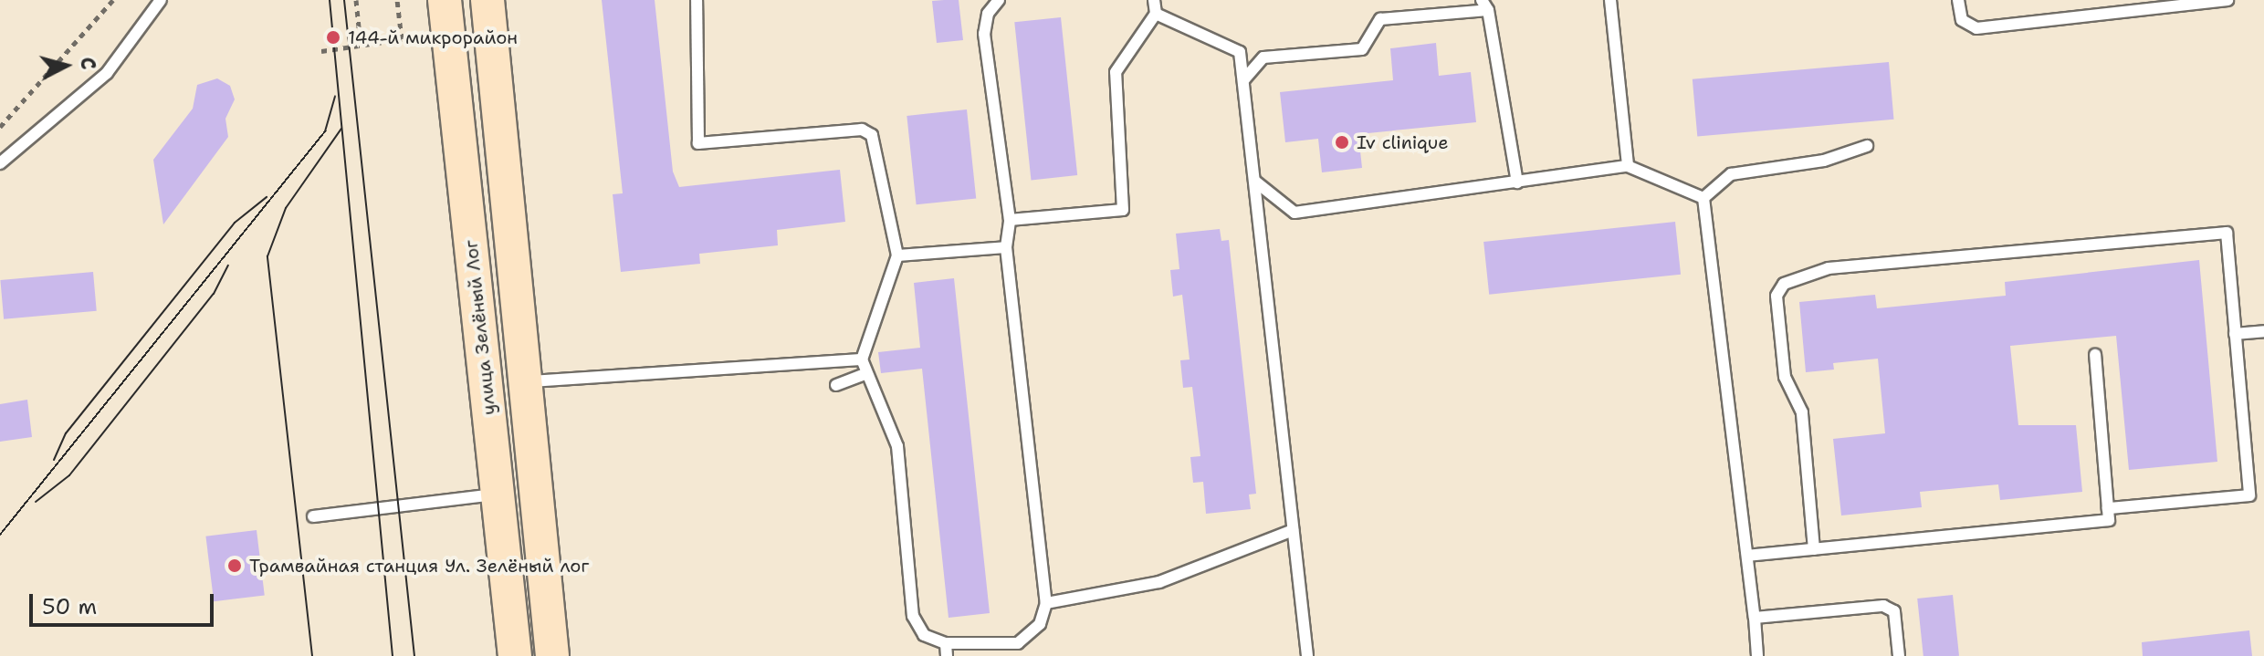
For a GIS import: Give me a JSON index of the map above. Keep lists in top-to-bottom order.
{
  "streets": {
    "main road": ["улица Зелёный Лог"]
  },
  "places": ["144-й микрорайон", "Iv clinique", "Трамвайная станция Ул. Зелёный лог"],
  "scale_bar": "50 m",
  "north": "right"
}
